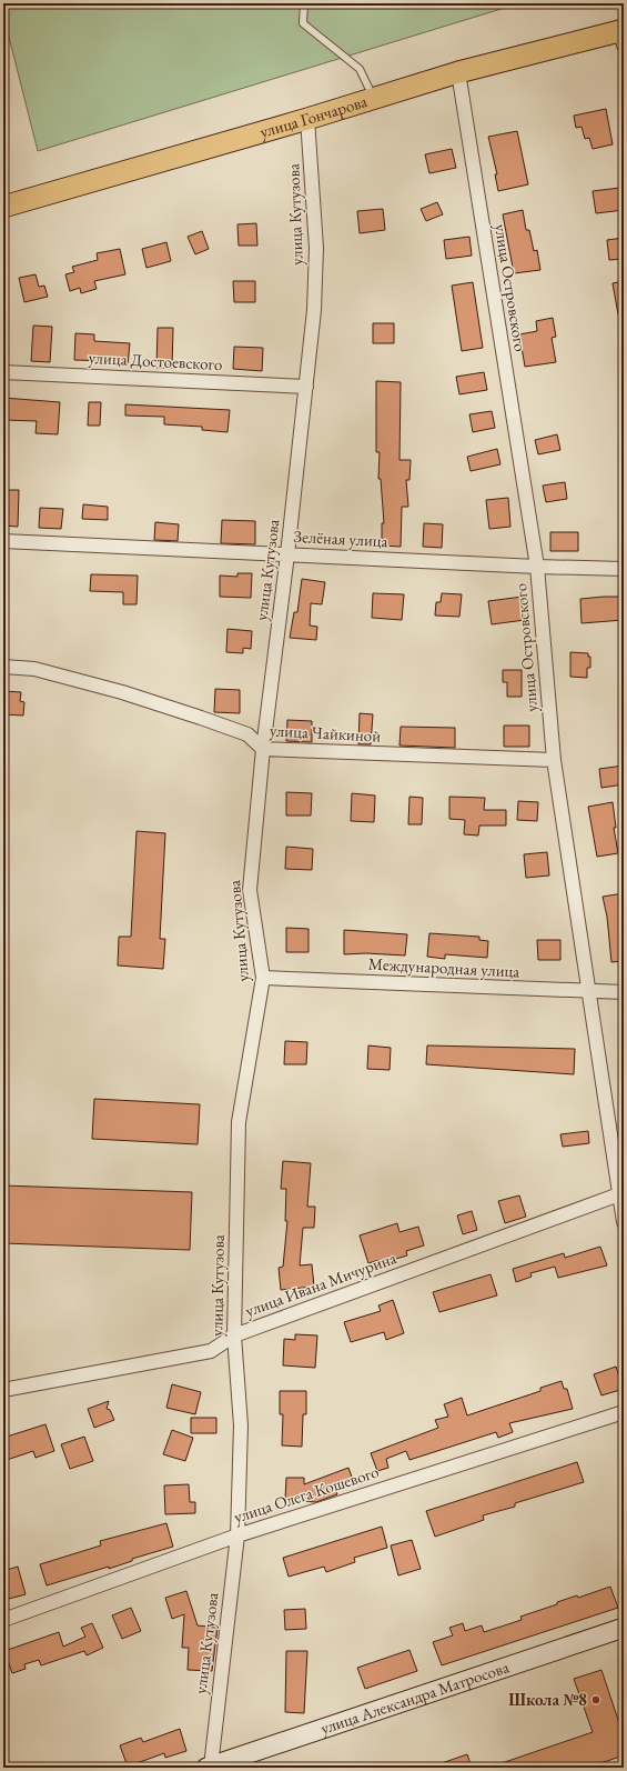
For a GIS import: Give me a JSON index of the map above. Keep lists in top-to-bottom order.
{
  "streets": {
    "main road": ["улица Гончарова"],
    "street": [
      "улица Кутузова",
      "улица Островского",
      "улица Достоевского",
      "Зелёная улица",
      "улица Чайкиной",
      "Международная улица",
      "улица Ивана Мичурина",
      "улица Олега Кошевого",
      "улица Александра Матросова"
    ]
  },
  "crossings": [
    ["улица Гончарова", "улица Кутузова"],
    ["улица Гончарова", "улица Островского"],
    ["улица Кутузова", "улица Достоевского"],
    ["улица Кутузова", "Зелёная улица"],
    ["улица Кутузова", "улица Чайкиной"],
    ["улица Кутузова", "Международная улица"],
    ["улица Кутузова", "улица Ивана Мичурина"],
    ["улица Кутузова", "улица Олега Кошевого"],
    ["улица Кутузова", "улица Александра Матросова"],
    ["улица Островского", "Зелёная улица"],
    ["улица Островского", "улица Чайкиной"],
    ["улица Островского", "Международная улица"],
    ["улица Островского", "улица Ивана Мичурина"]
  ],
  "places": ["Школа №8"]
}
